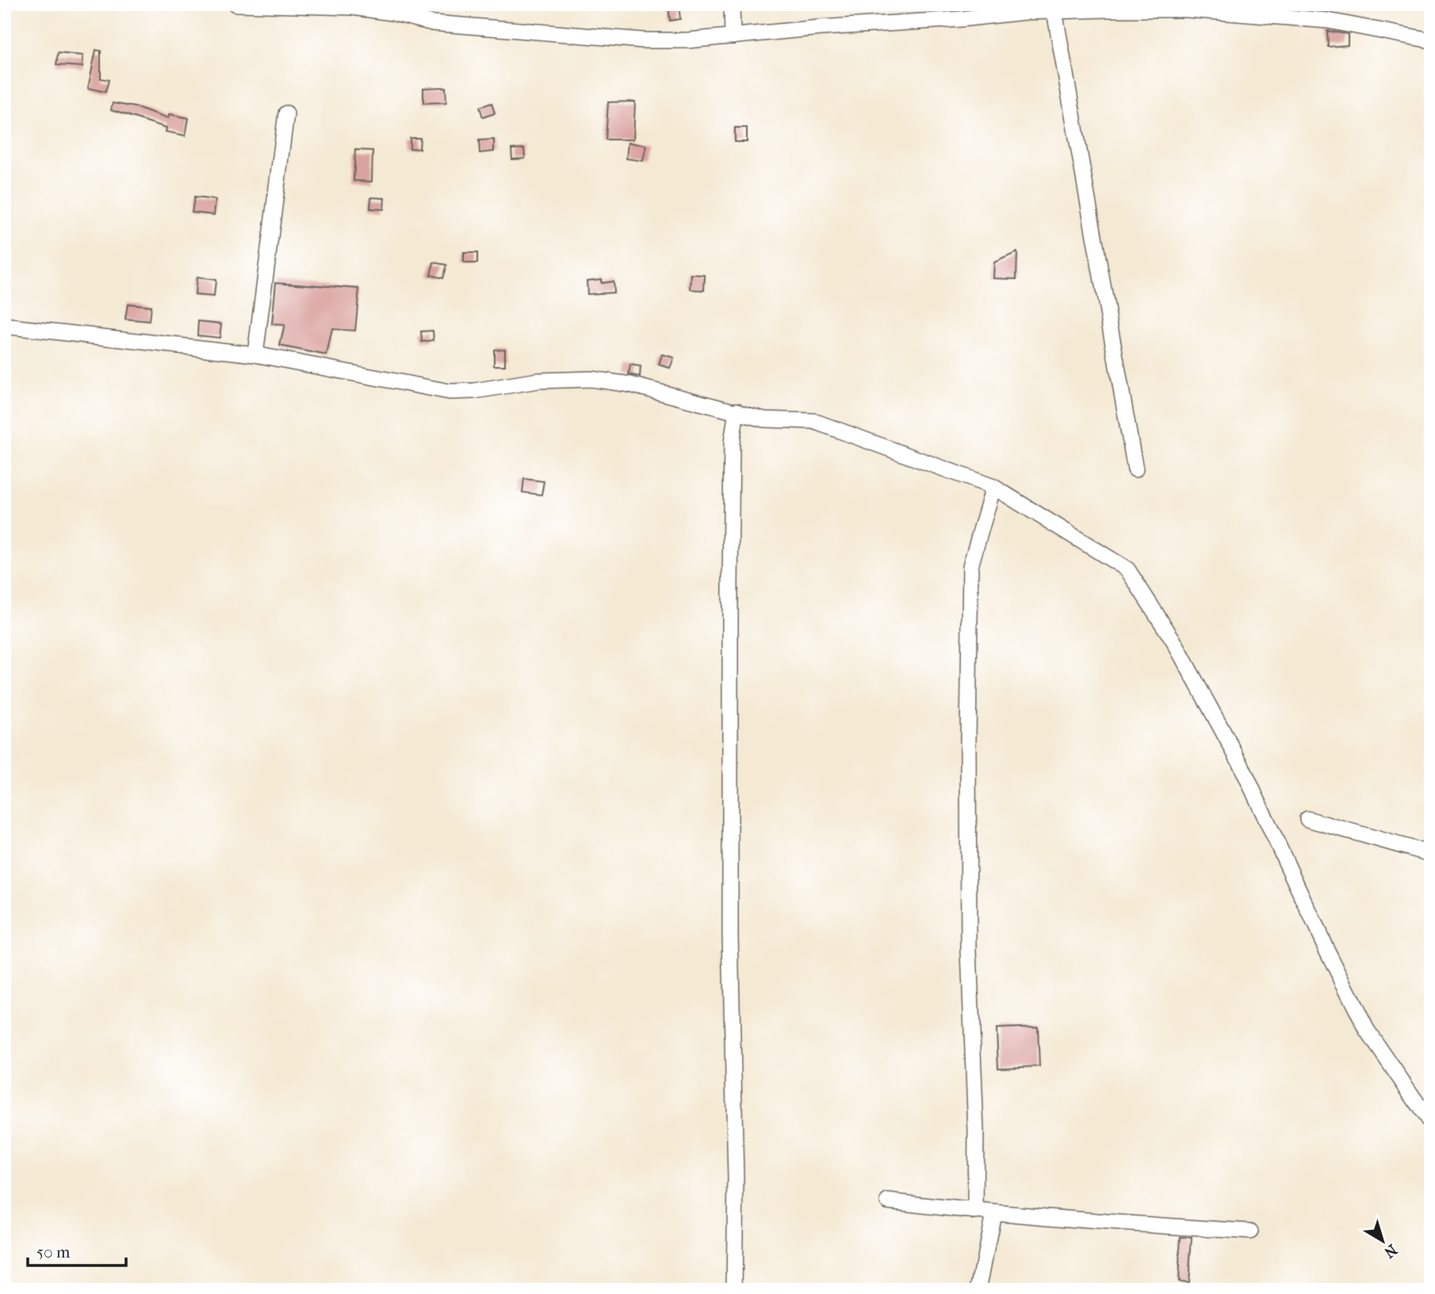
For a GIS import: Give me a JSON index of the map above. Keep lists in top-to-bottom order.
{
  "scale_bar": "50 m",
  "north": "bottom right"
}
